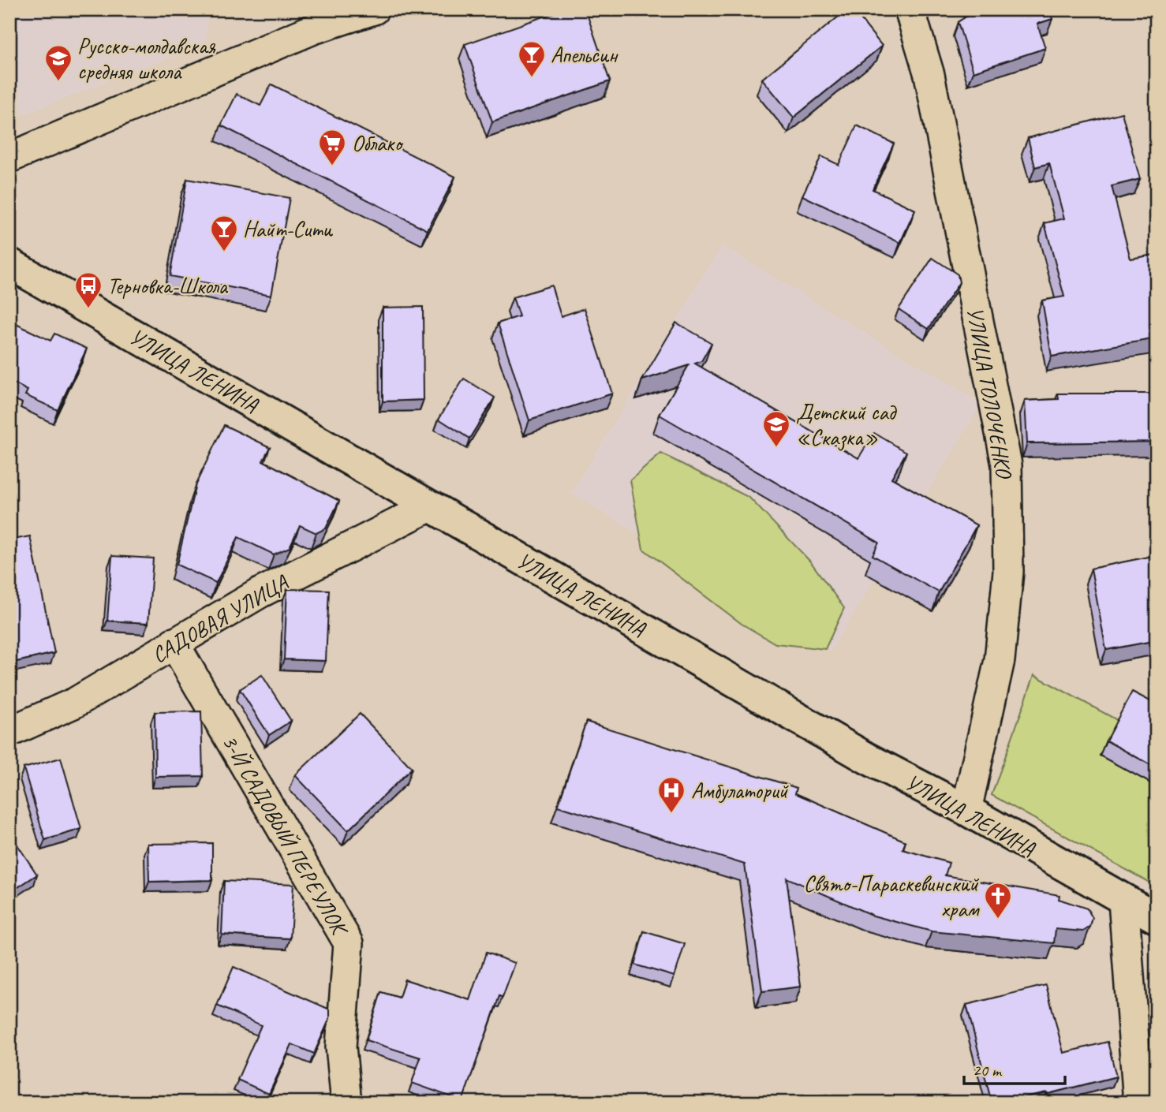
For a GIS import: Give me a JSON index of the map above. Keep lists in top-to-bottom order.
{
  "streets": {
    "street": [
      "УЛИЦА ЛЕНИНА",
      "УЛИЦА ТОЛОЧЕНКО",
      "САДОВАЯ УЛИЦА",
      "3-Й САДОВЫЙ ПЕРЕУЛОК"
    ]
  },
  "crossings": [
    ["УЛИЦА ЛЕНИНА", "УЛИЦА ТОЛОЧЕНКО"],
    ["УЛИЦА ЛЕНИНА", "САДОВАЯ УЛИЦА"],
    ["САДОВАЯ УЛИЦА", "3-Й САДОВЫЙ ПЕРЕУЛОК"]
  ],
  "places": {
    "bar": ["Апельсин", "Найт-Сити"],
    "school or university": ["Русско-молдавская средняя школа", "Детский сад «Сказка»"],
    "supermarket": ["Облако"],
    "bus stop": ["Терновка-Школа"],
    "hospital": ["Амбулаторий"],
    "church": ["Свято-Параскевинский храм"]
  },
  "scale_bar": "20 m"
}
